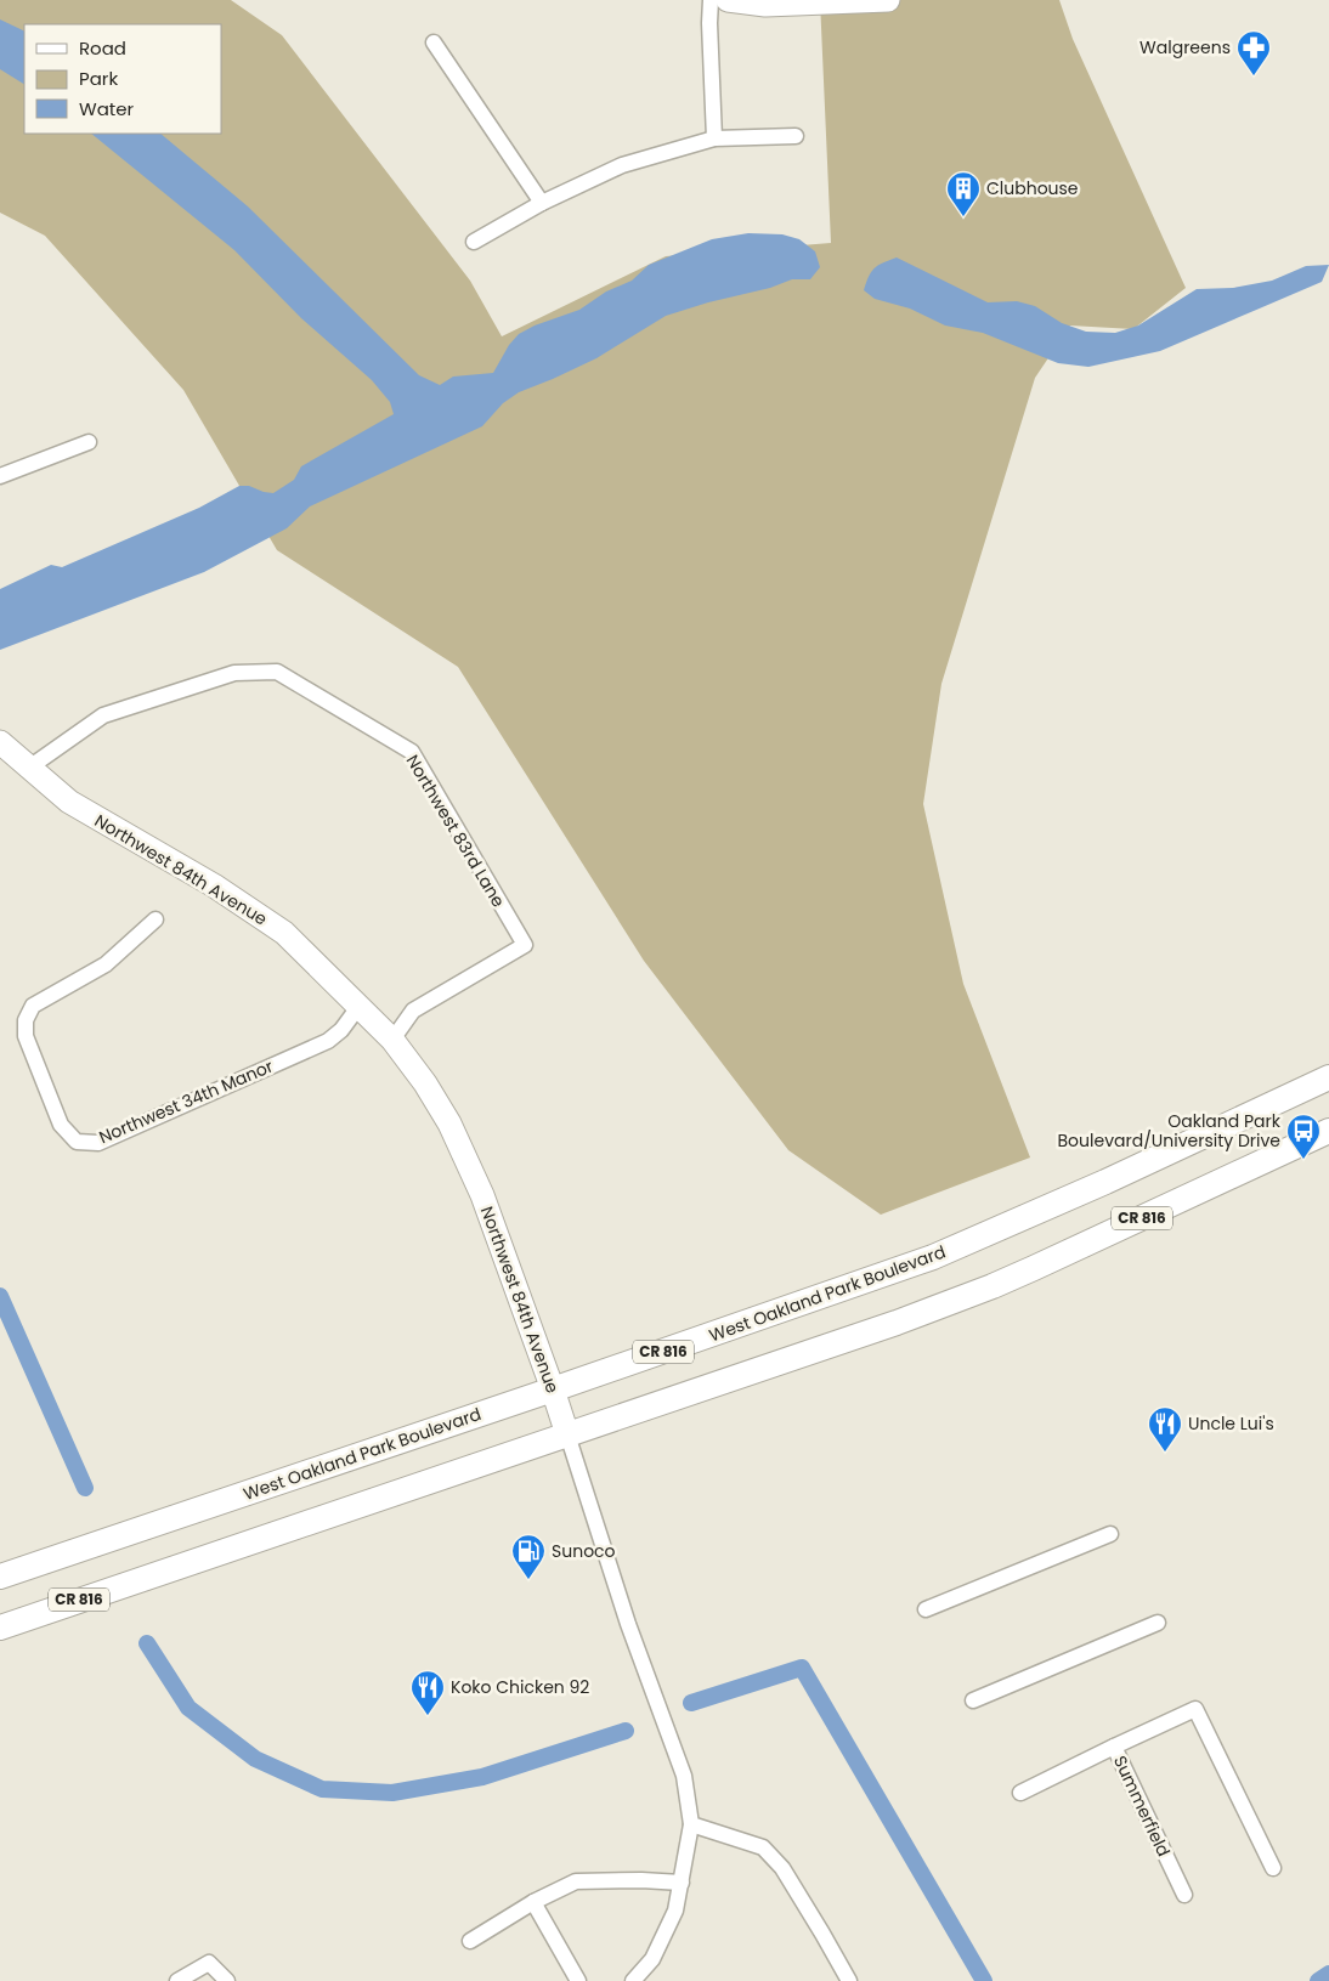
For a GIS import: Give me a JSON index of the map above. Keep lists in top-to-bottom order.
{
  "streets": {
    "main road": ["CR 816", "West Oakland Park Boulevard"],
    "street": [
      "Northwest 83rd Lane",
      "Northwest 84th Avenue",
      "Northwest 34th Manor",
      "Summerfield"
    ]
  },
  "crossings": [
    ["Northwest 83rd Lane", "Northwest 84th Avenue"],
    ["Northwest 84th Avenue", "Northwest 34th Manor"],
    ["Northwest 84th Avenue", "CR 816"],
    ["Northwest 84th Avenue", "West Oakland Park Boulevard"]
  ],
  "places": {
    "pharmacy": ["Walgreens"],
    "building": ["Clubhouse"],
    "bus stop": ["Oakland Park Boulevard/University Drive"],
    "restaurant": ["Uncle Lui's", "Koko Chicken 92"],
    "fuel station": ["Sunoco"]
  },
  "legend": ["Road", "Park", "Water"]
}
